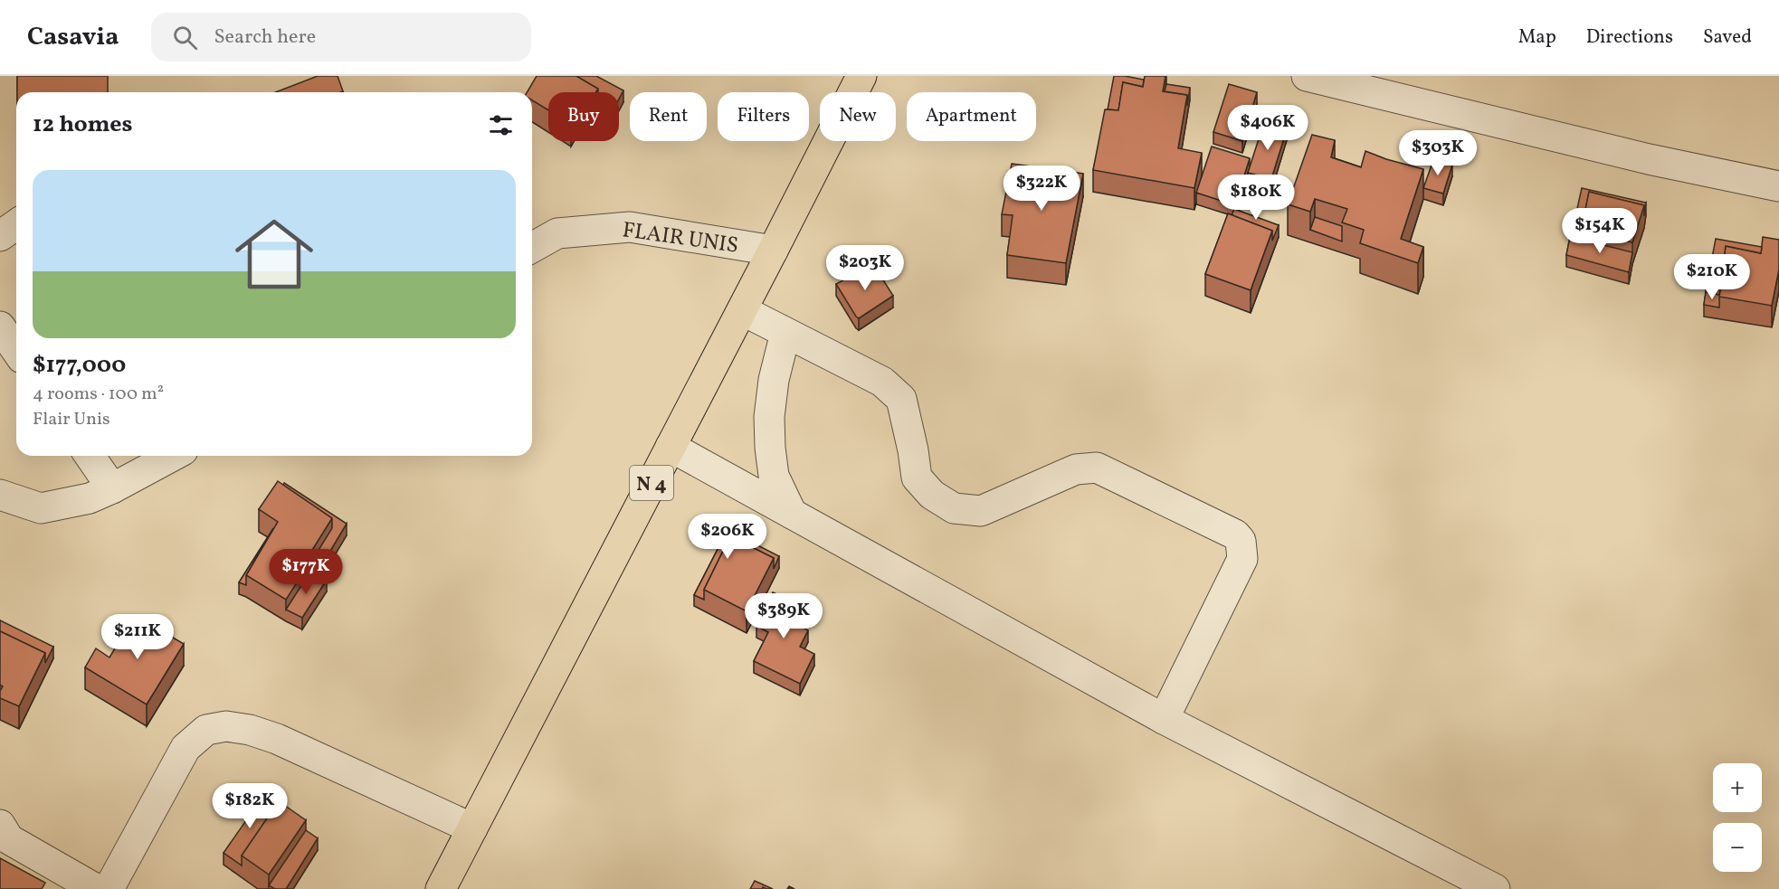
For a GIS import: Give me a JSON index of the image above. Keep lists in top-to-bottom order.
{
  "streets": {
    "main road": ["N 4"],
    "street": ["FLAIR UNIS"]
  },
  "crossings": [
    ["FLAIR UNIS", "N 4"]
  ],
  "page": {
    "header": "Casavia",
    "search": "Search here",
    "nav": ["Map", "Directions", "Saved"],
    "chip": [
      "Buy",
      "Rent",
      "Filters",
      "New",
      "Apartment"
    ],
    "heading": "12 homes",
    "price": [
      "$406K",
      "$303K",
      "$322K",
      "$180K",
      "$154K",
      "$203K",
      "$210K",
      "$206K",
      "$177K",
      "$389K",
      "$211K",
      "$182K"
    ],
    "list": [
      {
        "name": "$177,000",
        "note": "4 rooms · 100 m² · Flair Unis"
      }
    ],
    "map_buttons": ["+", "−"]
  }
}
